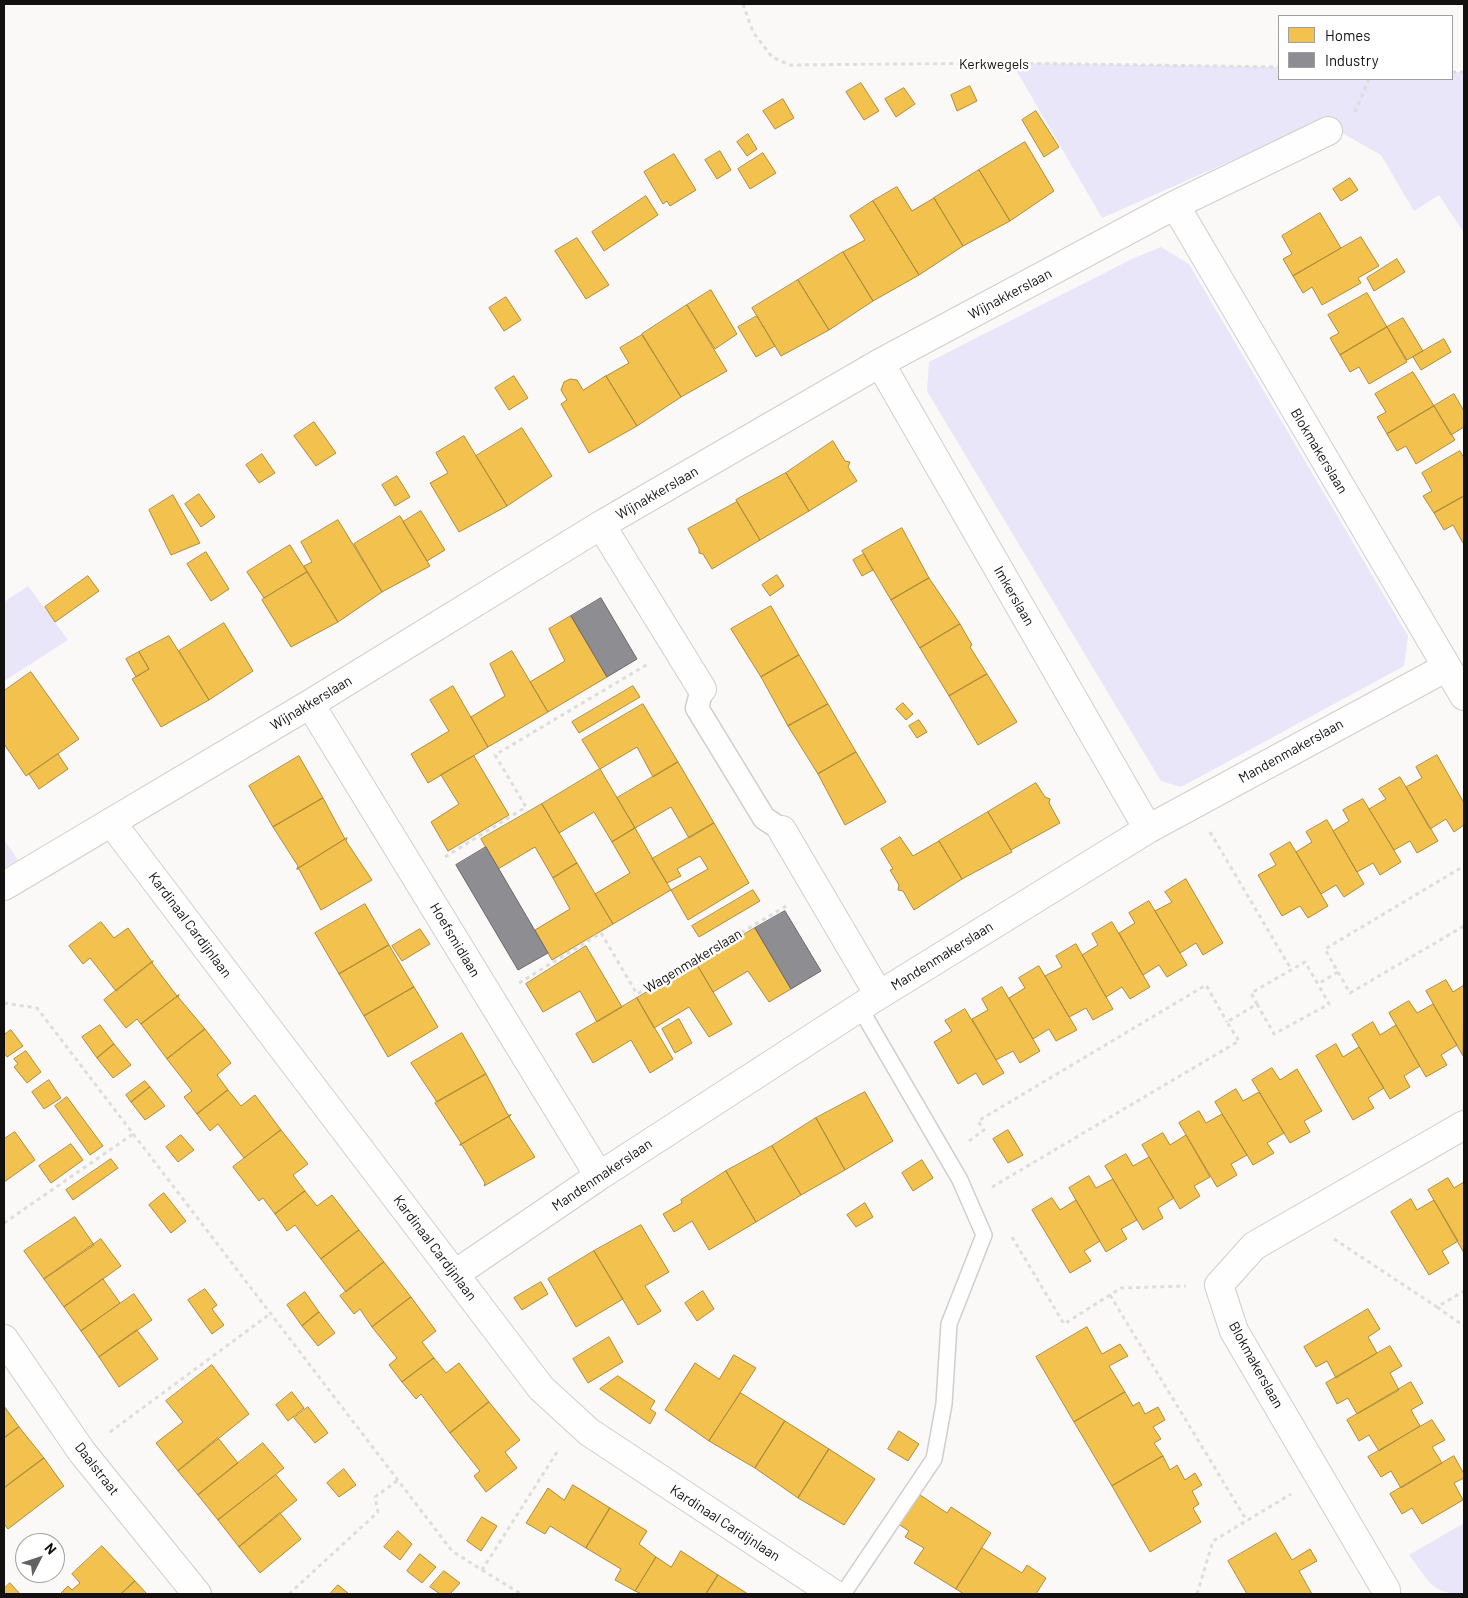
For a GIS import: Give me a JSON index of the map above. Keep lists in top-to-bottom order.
{
  "streets": {
    "street": [
      "Wijnakkerslaan",
      "Blokmakerslaan",
      "Imkerslaan",
      "Mandenmakerslaan",
      "Kardinaal Cardijnlaan",
      "Hoefsmidlaan",
      "Daalstraat"
    ],
    "path": ["Kerkwegels", "Wagenmakerslaan"]
  },
  "crossings": [
    ["Wijnakkerslaan", "Blokmakerslaan"],
    ["Wijnakkerslaan", "Imkerslaan"],
    ["Wijnakkerslaan", "Kardinaal Cardijnlaan"],
    ["Wijnakkerslaan", "Hoefsmidlaan"],
    ["Blokmakerslaan", "Mandenmakerslaan"],
    ["Imkerslaan", "Mandenmakerslaan"],
    ["Mandenmakerslaan", "Kardinaal Cardijnlaan"],
    ["Mandenmakerslaan", "Hoefsmidlaan"],
    ["Hoefsmidlaan", "Wagenmakerslaan"]
  ],
  "legend": ["Homes", "Industry"],
  "north": "top right"
}
